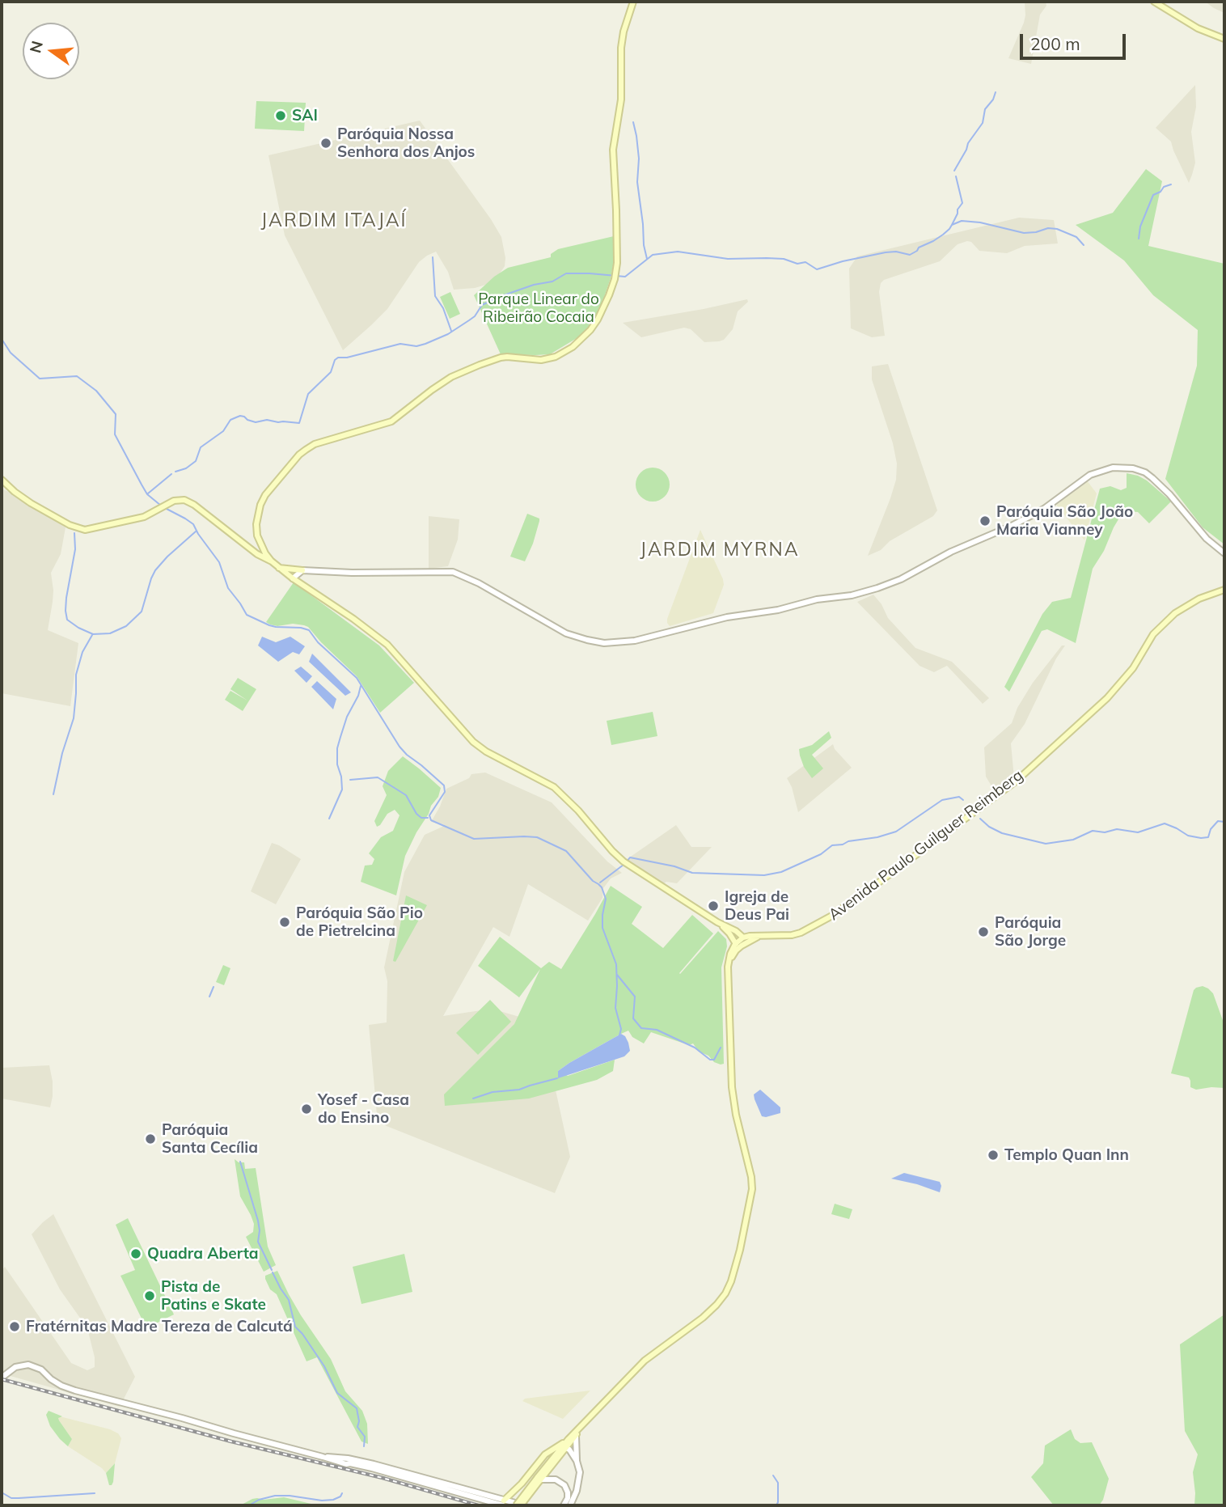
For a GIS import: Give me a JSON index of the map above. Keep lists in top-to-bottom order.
{
  "streets": {
    "main road": ["Avenida Paulo Guilguer Reimberg"]
  },
  "districts": ["JARDIM ITAJAÍ", "JARDIM MYRNA"],
  "parks": ["Parque Linear do Ribeirão Cocaia"],
  "places": [
    "SAI",
    "Paróquia Nossa Senhora dos Anjos",
    "Paróquia São João Maria Vianney",
    "Igreja de Deus Pai",
    "Paróquia São Pio de Pietrelcina",
    "Paróquia São Jorge",
    "Yosef - Casa do Ensino",
    "Paróquia Santa Cecília",
    "Templo Quan Inn",
    "Quadra Aberta",
    "Pista de Patins e Skate",
    "Fratérnitas Madre Tereza de Calcutá"
  ],
  "scale_bar": "200 m",
  "north": "left"
}
